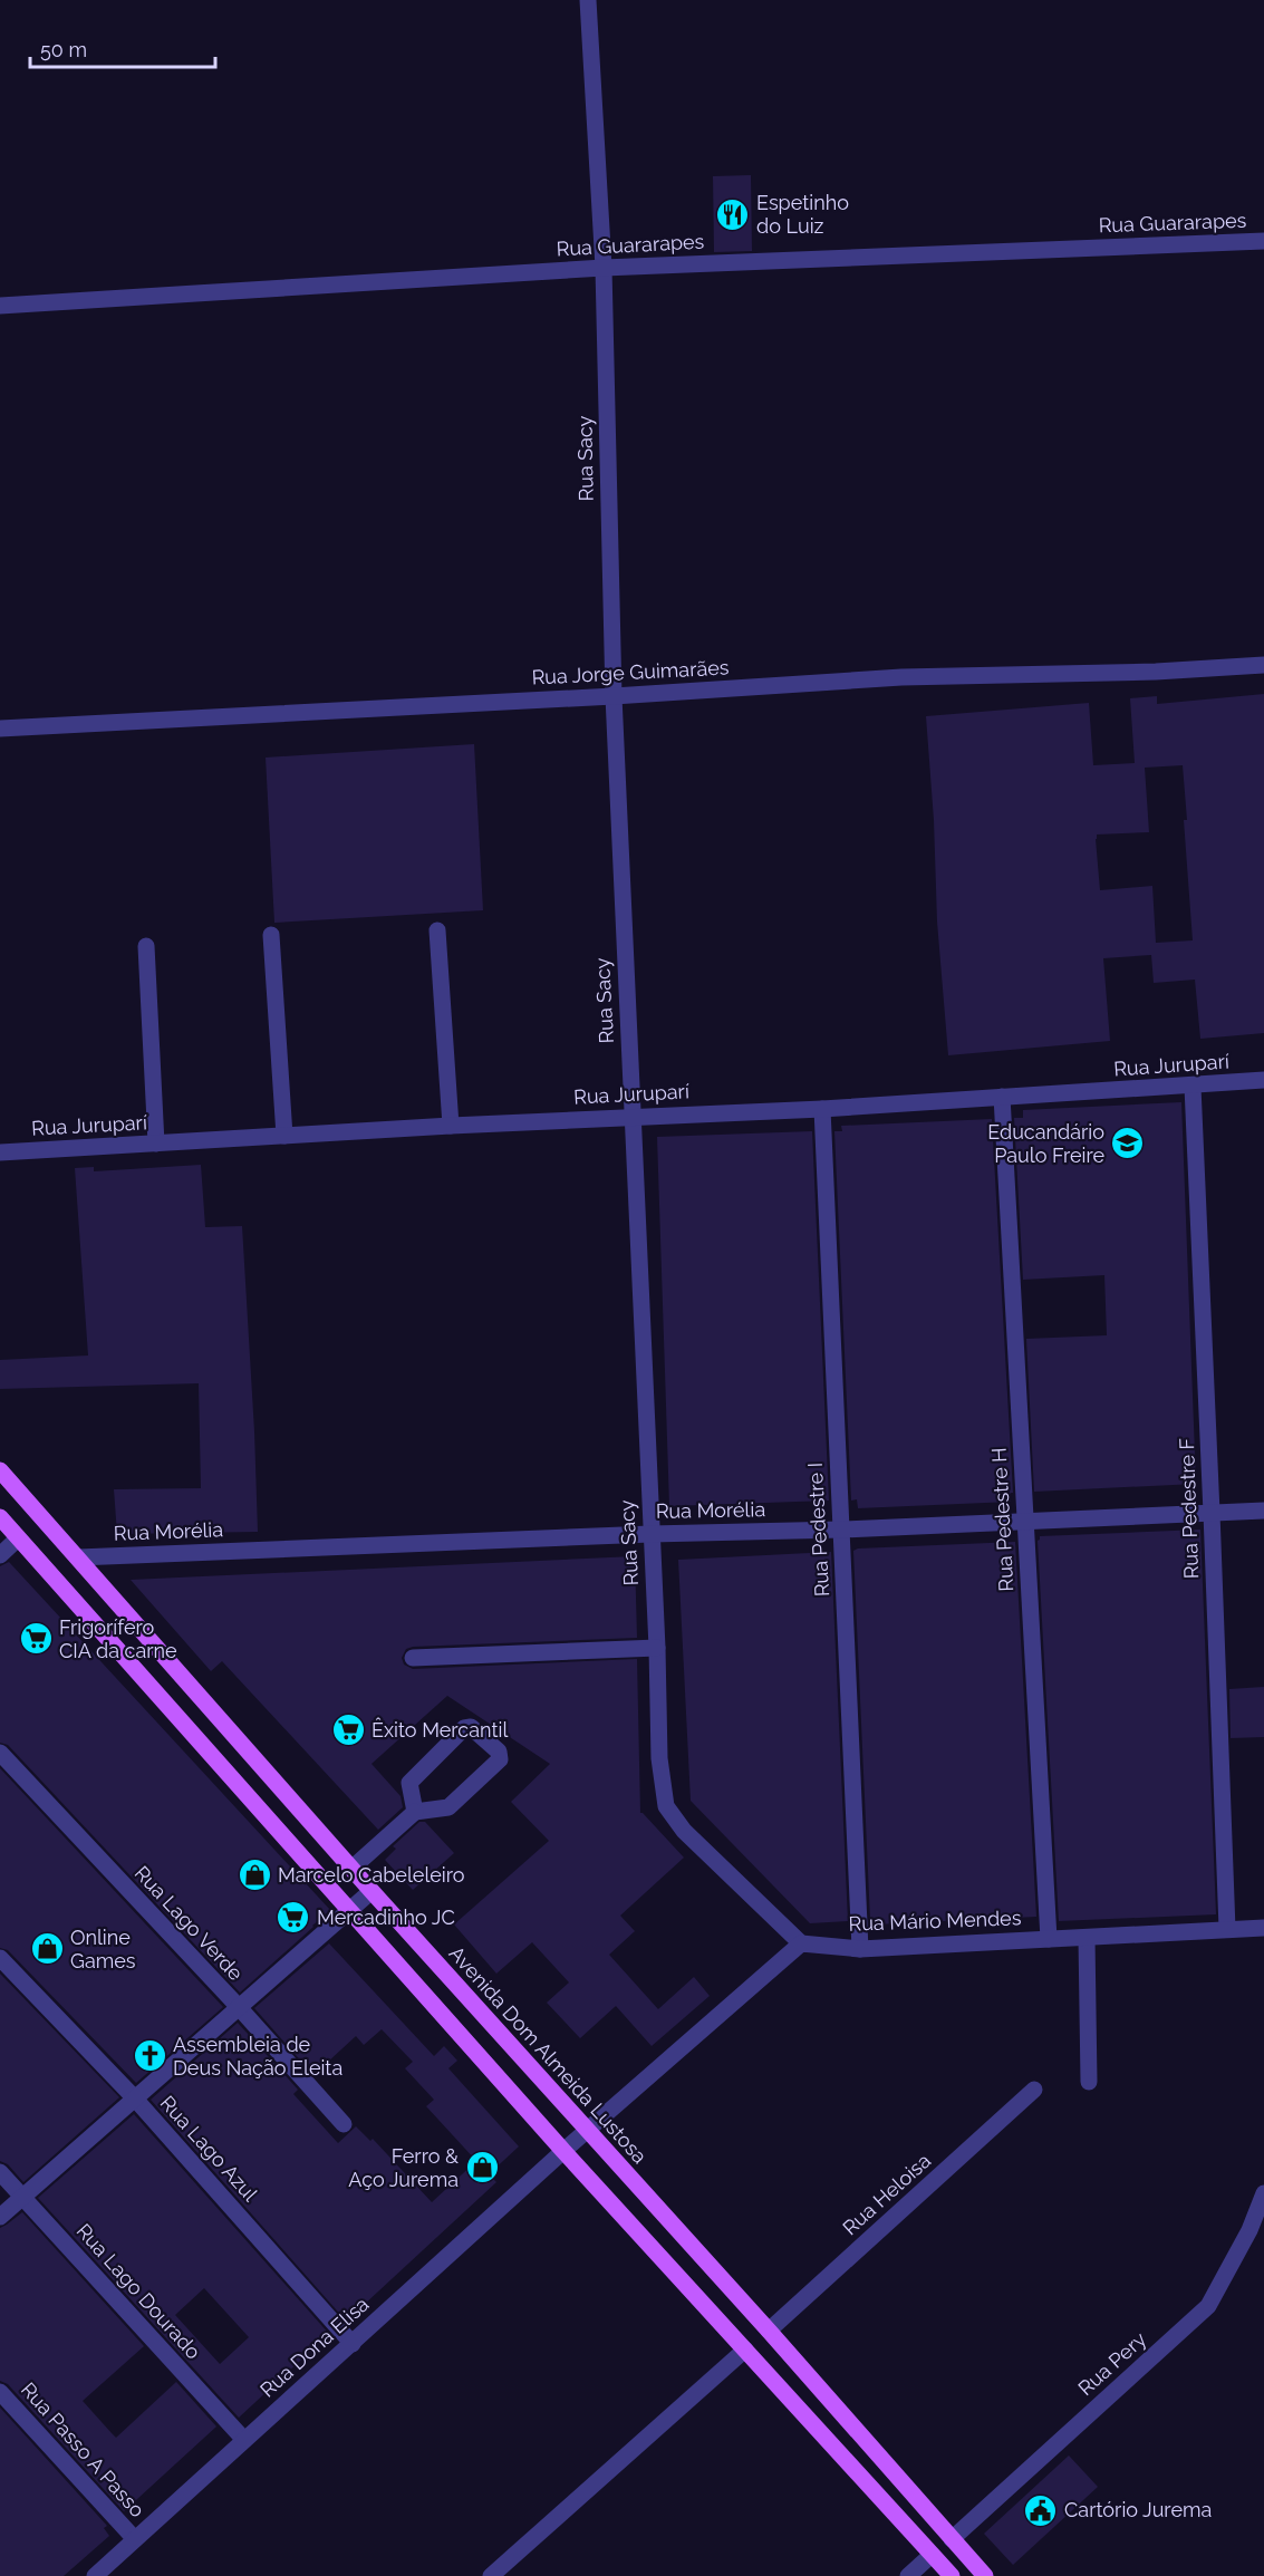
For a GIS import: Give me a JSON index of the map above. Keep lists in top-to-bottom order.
{
  "streets": {
    "main road": ["Avenida Dom Almeida Lustosa"],
    "street": [
      "Rua Guararapes",
      "Rua Sacy",
      "Rua Jorge Guimarães",
      "Rua Juruparí",
      "Rua Pedestre F",
      "Rua Morélia",
      "Rua Pedestre H",
      "Rua Pedestre I",
      "Rua Mário Mendes",
      "Rua Lago Verde",
      "Rua Lago Azul",
      "Rua Heloisa",
      "Rua Lago Dourado",
      "Rua Dona Elisa",
      "Rua Pery",
      "Rua Passo A Passo"
    ]
  },
  "crossings": [
    ["Rua Guararapes", "Rua Sacy"],
    ["Rua Sacy", "Rua Jorge Guimarães"],
    ["Rua Sacy", "Rua Juruparí"],
    ["Rua Sacy", "Rua Morélia"],
    ["Rua Sacy", "Rua Mário Mendes"],
    ["Rua Juruparí", "Rua Pedestre F"],
    ["Rua Juruparí", "Rua Pedestre H"],
    ["Rua Juruparí", "Rua Pedestre I"],
    ["Rua Pedestre F", "Rua Morélia"],
    ["Rua Pedestre F", "Rua Mário Mendes"],
    ["Rua Morélia", "Rua Pedestre H"],
    ["Rua Morélia", "Rua Pedestre I"],
    ["Rua Morélia", "Avenida Dom Almeida Lustosa"],
    ["Rua Pedestre H", "Rua Mário Mendes"],
    ["Rua Pedestre I", "Rua Mário Mendes"],
    ["Avenida Dom Almeida Lustosa", "Rua Heloisa"],
    ["Avenida Dom Almeida Lustosa", "Rua Pery"],
    ["Rua Lago Azul", "Rua Dona Elisa"],
    ["Rua Lago Dourado", "Rua Dona Elisa"],
    ["Rua Dona Elisa", "Rua Passo A Passo"]
  ],
  "places": {
    "restaurant": ["Espetinho do Luiz"],
    "school or university": ["Educandário Paulo Freire"],
    "supermarket": ["Frigorífero CIA da carne", "Êxito Mercantil", "Mercadinho JC"],
    "shop": ["Marcelo Cabeleleiro", "Online Games", "Ferro & Aço Jurema"],
    "church": ["Assembleia de Deus Nação Eleita"],
    "public building": ["Cartório Jurema"]
  },
  "scale_bar": "50 m"
}
